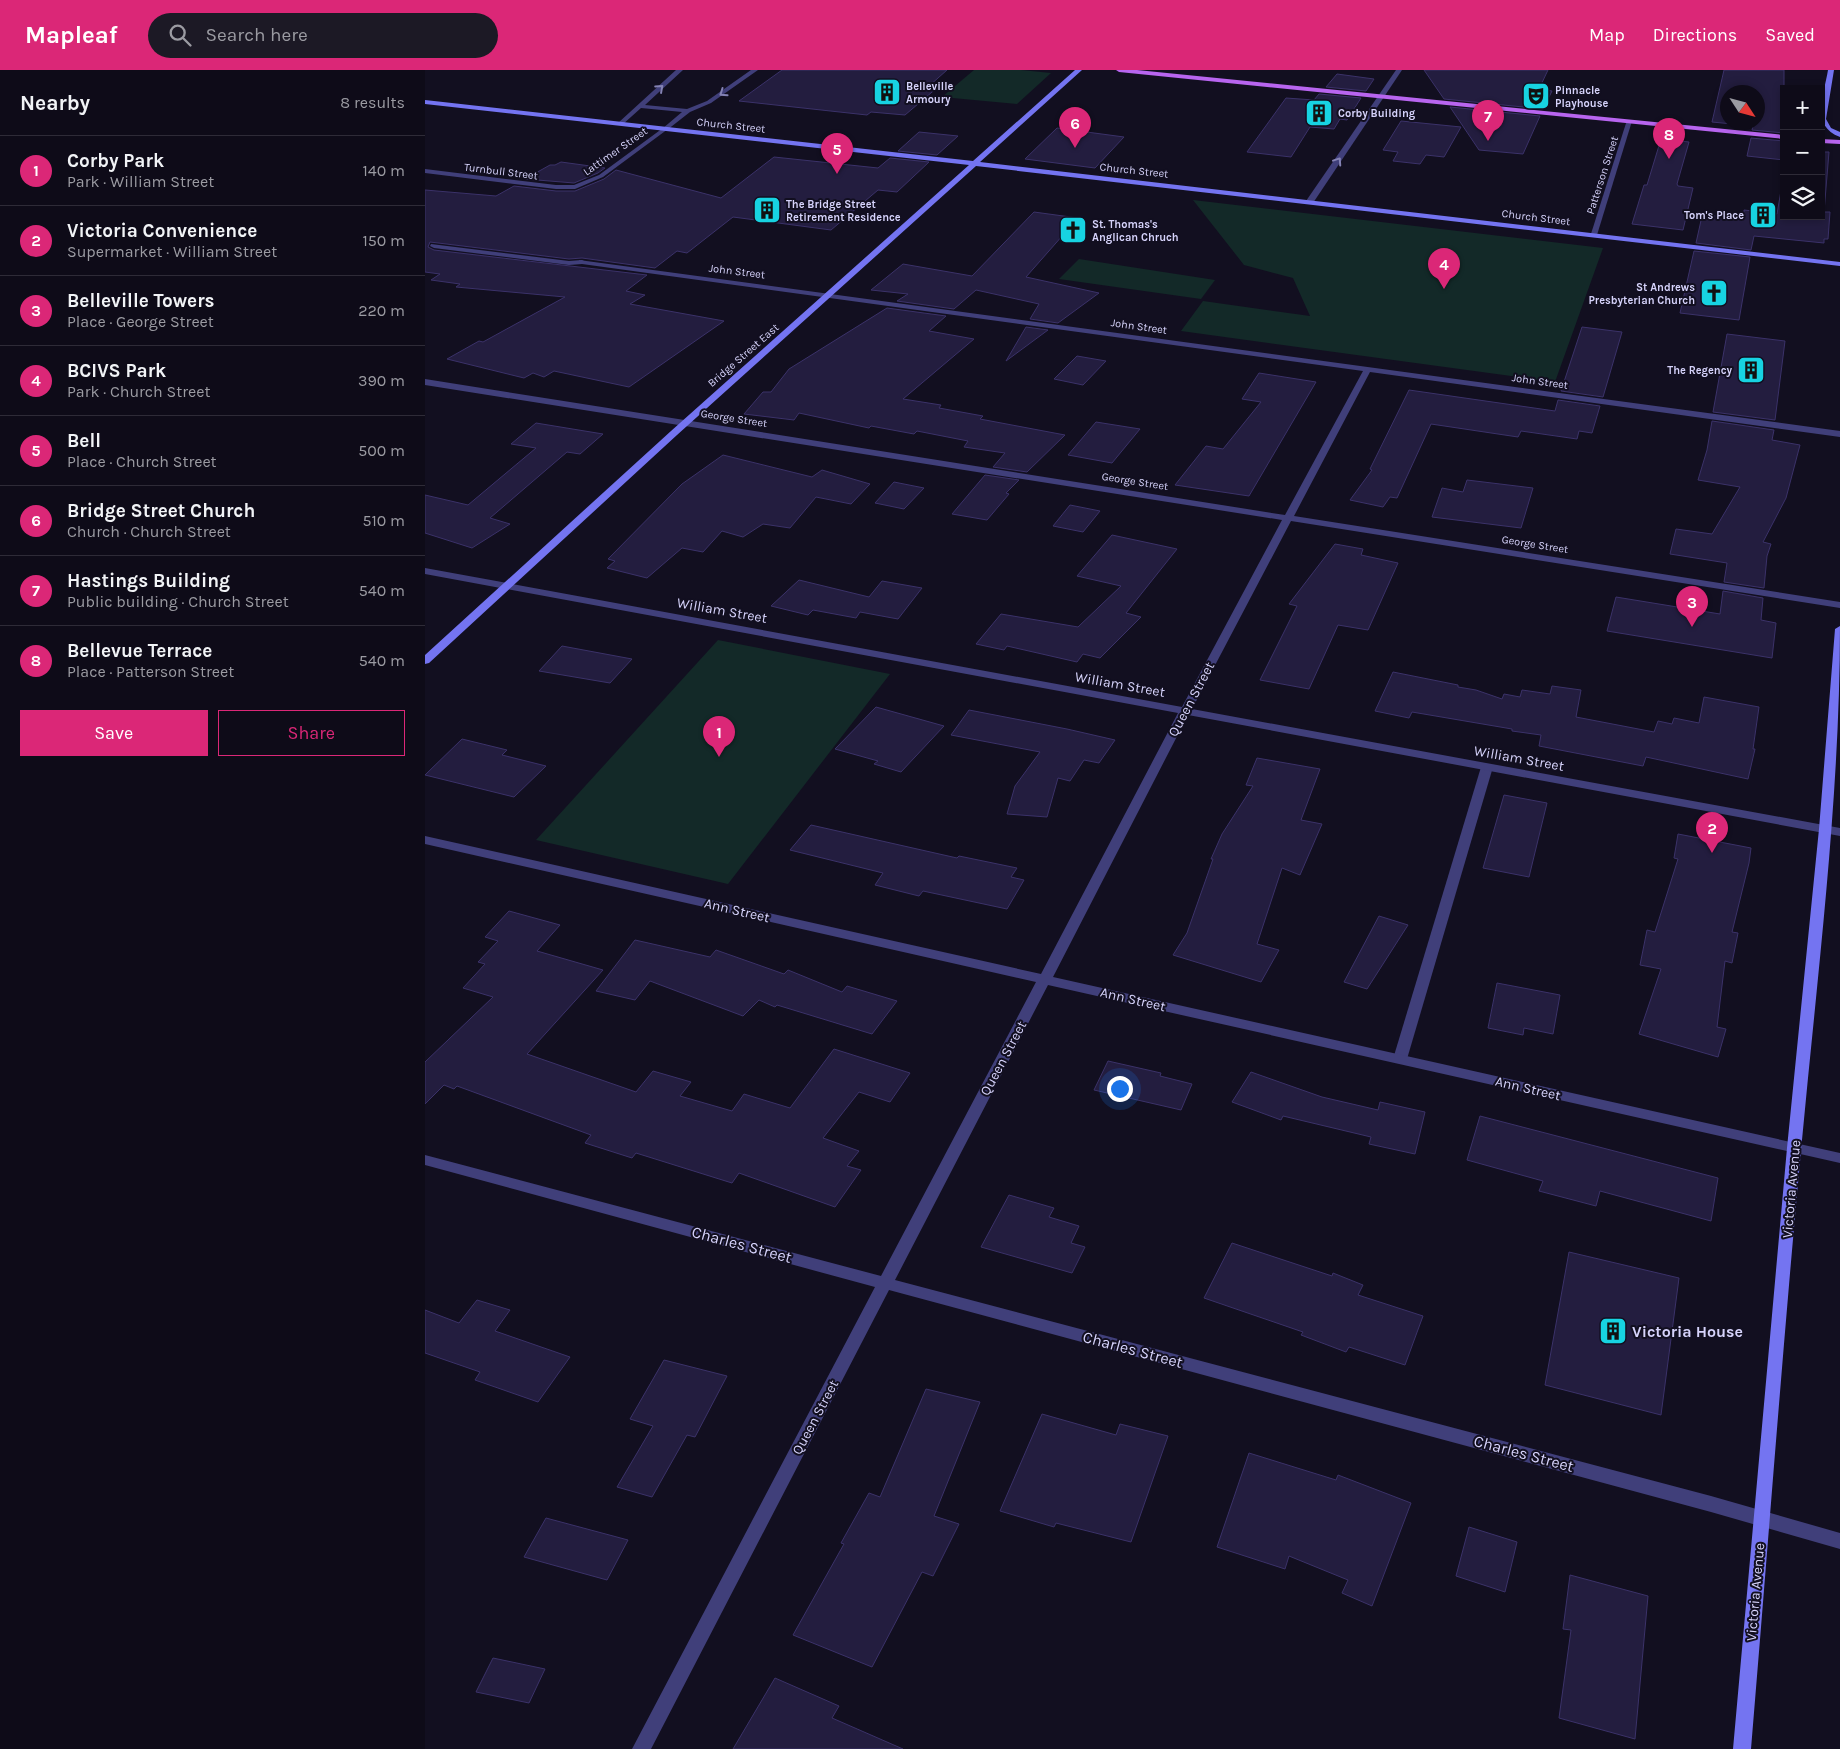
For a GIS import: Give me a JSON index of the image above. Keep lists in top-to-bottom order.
{
  "streets": {
    "street": [
      "Church Street",
      "Lattimer Street",
      "Turnbull Street",
      "Patterson Street",
      "John Street",
      "Bridge Street East",
      "George Street",
      "William Street",
      "Queen Street",
      "Ann Street",
      "Victoria Avenue",
      "Charles Street"
    ]
  },
  "crossings": [
    ["Church Street", "Lattimer Street"],
    ["Church Street", "Patterson Street"],
    ["Church Street", "Bridge Street East"],
    ["Lattimer Street", "Turnbull Street"],
    ["John Street", "Bridge Street East"],
    ["John Street", "Queen Street"],
    ["Bridge Street East", "George Street"],
    ["Bridge Street East", "William Street"],
    ["George Street", "Queen Street"],
    ["William Street", "Queen Street"],
    ["William Street", "Victoria Avenue"],
    ["Queen Street", "Ann Street"],
    ["Queen Street", "Charles Street"],
    ["Ann Street", "Victoria Avenue"],
    ["Victoria Avenue", "Charles Street"]
  ],
  "one_way": ["Lattimer Street"],
  "places": {
    "building": [
      "Belleville Armoury",
      "Corby Building",
      "The Bridge Street Retirement Residence",
      "Tom's Place",
      "The Regency",
      "Victoria House"
    ],
    "theatre": ["Pinnacle Playhouse"],
    "church": ["St. Thomas's Anglican Chruch", "St Andrews Presbyterian Church"]
  },
  "north": "bottom right",
  "page": {
    "header": "Mapleaf",
    "search": "Search here",
    "nav": ["Map", "Directions", "Saved"],
    "heading": ["Nearby", "8 results"],
    "map_buttons": ["+", "−"],
    "pins": [
      "7",
      "6",
      "8",
      "5",
      "4",
      "3",
      "1",
      "2"
    ],
    "list": [
      {
        "mark": "1",
        "name": "Corby Park",
        "note": "Park · William Street",
        "value": "140 m"
      },
      {
        "mark": "2",
        "name": "Victoria Convenience",
        "note": "Supermarket · William Street",
        "value": "150 m"
      },
      {
        "mark": "3",
        "name": "Belleville Towers",
        "note": "Place · George Street",
        "value": "220 m"
      },
      {
        "mark": "4",
        "name": "BCIVS Park",
        "note": "Park · Church Street",
        "value": "390 m"
      },
      {
        "mark": "5",
        "name": "Bell",
        "note": "Place · Church Street",
        "value": "500 m"
      },
      {
        "mark": "6",
        "name": "Bridge Street Church",
        "note": "Church · Church Street",
        "value": "510 m"
      },
      {
        "mark": "7",
        "name": "Hastings Building",
        "note": "Public building · Church Street",
        "value": "540 m"
      },
      {
        "mark": "8",
        "name": "Bellevue Terrace",
        "note": "Place · Patterson Street",
        "value": "540 m"
      }
    ],
    "buttons": ["Save", "Share"]
  }
}
